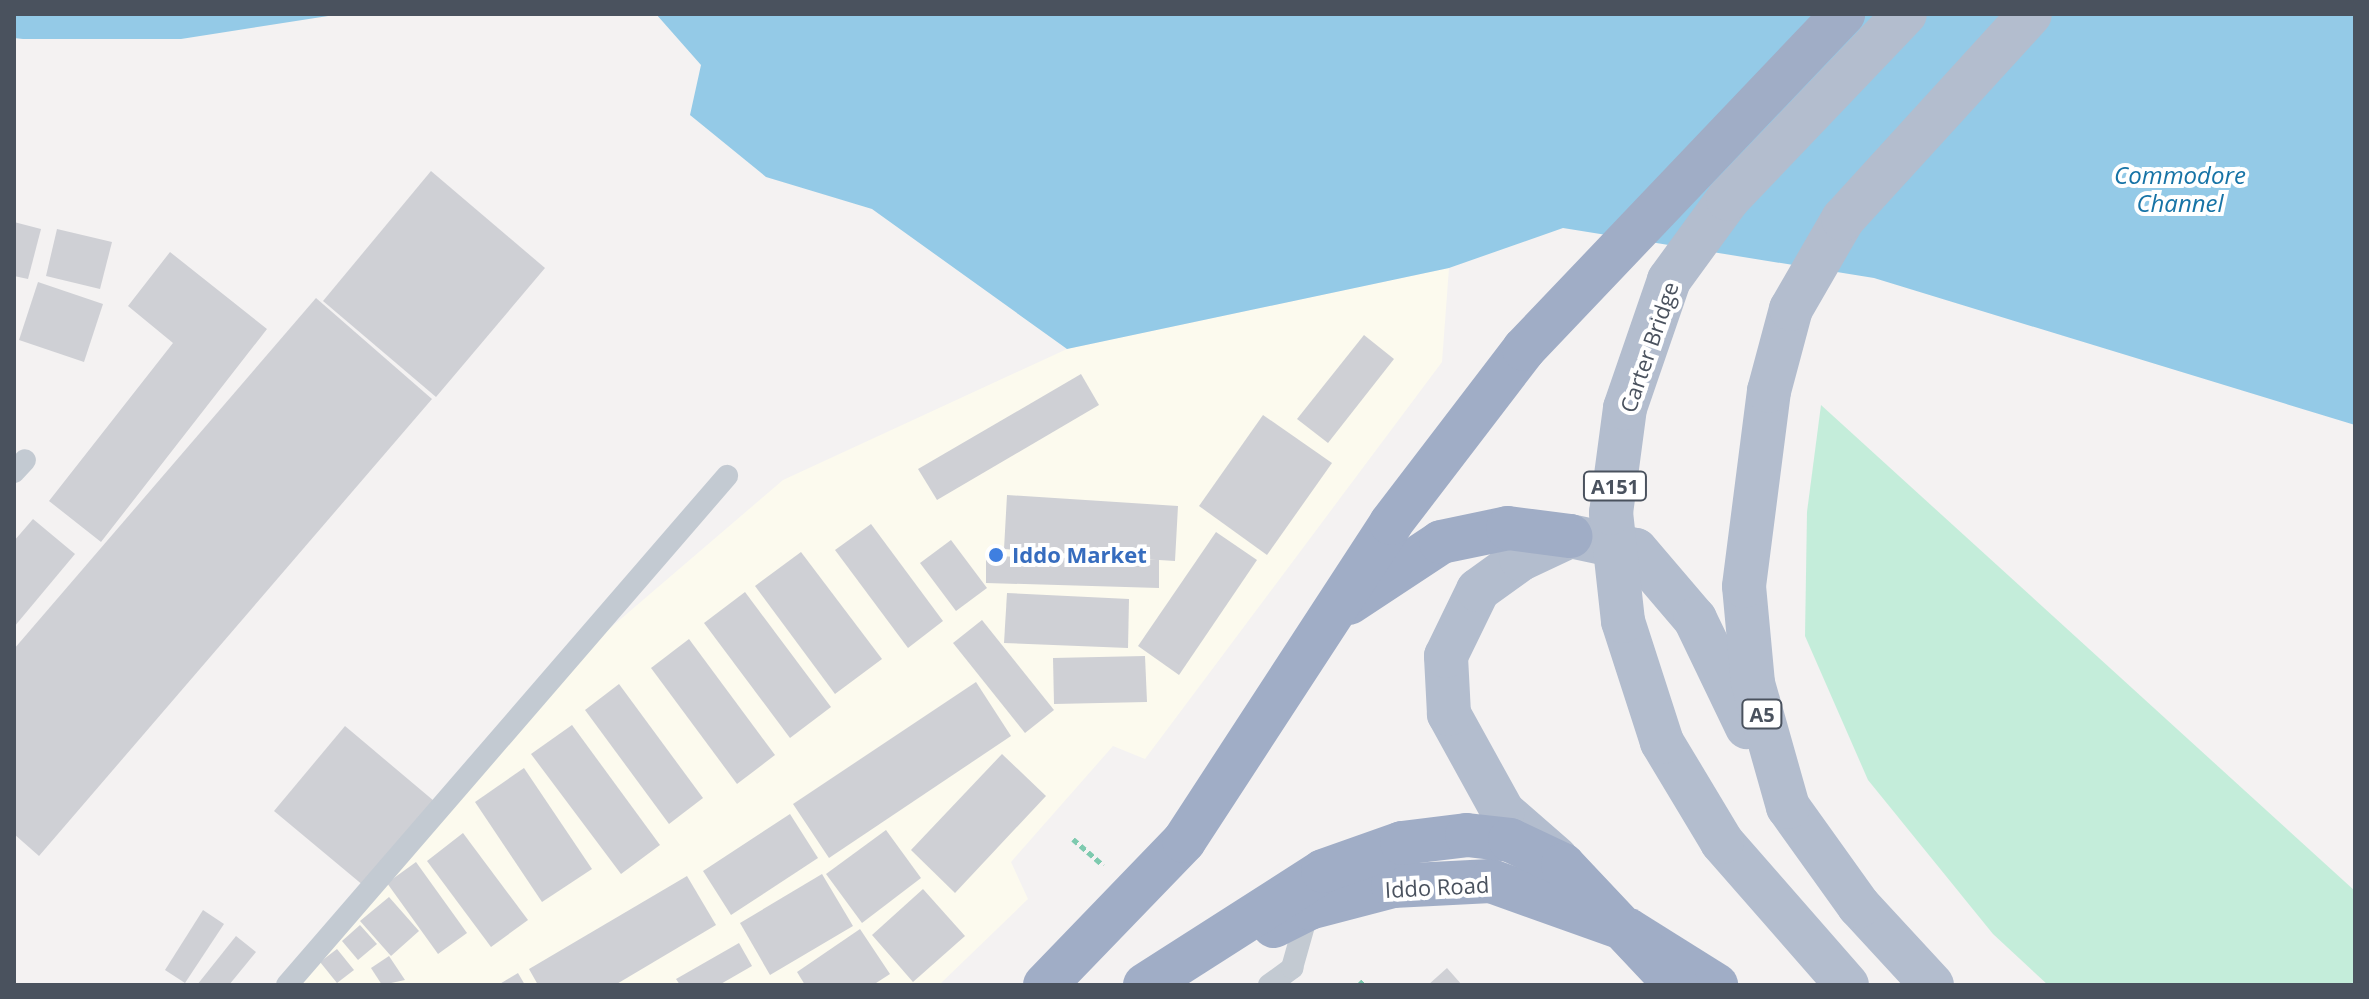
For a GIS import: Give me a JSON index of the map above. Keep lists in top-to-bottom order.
{
  "streets": {
    "highway": ["Iddo Road"],
    "main road": ["Carter Bridge", "A151", "A5"]
  },
  "water": ["Commodore Channel"],
  "places": ["Iddo Market"]
}
